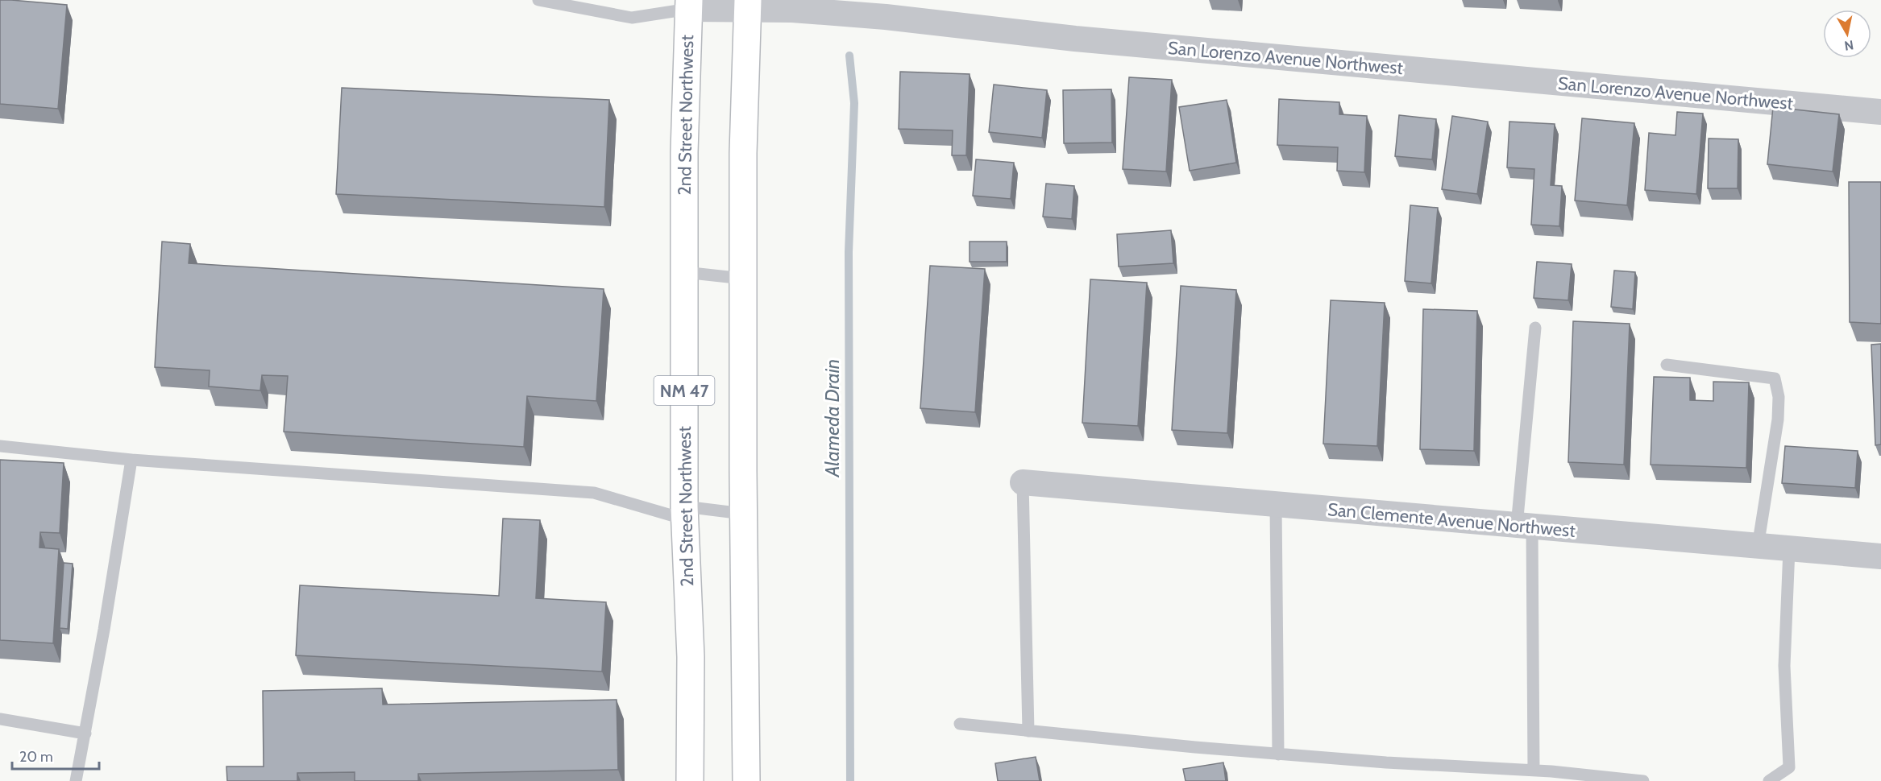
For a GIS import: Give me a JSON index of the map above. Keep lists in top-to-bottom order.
{
  "streets": {
    "main road": ["2nd Street Northwest", "NM 47"],
    "street": ["San Lorenzo Avenue Northwest", "San Clemente Avenue Northwest"]
  },
  "crossings": [
    ["San Lorenzo Avenue Northwest", "2nd Street Northwest"]
  ],
  "water": ["Alameda Drain"],
  "scale_bar": "20 m",
  "north": "bottom"
}
